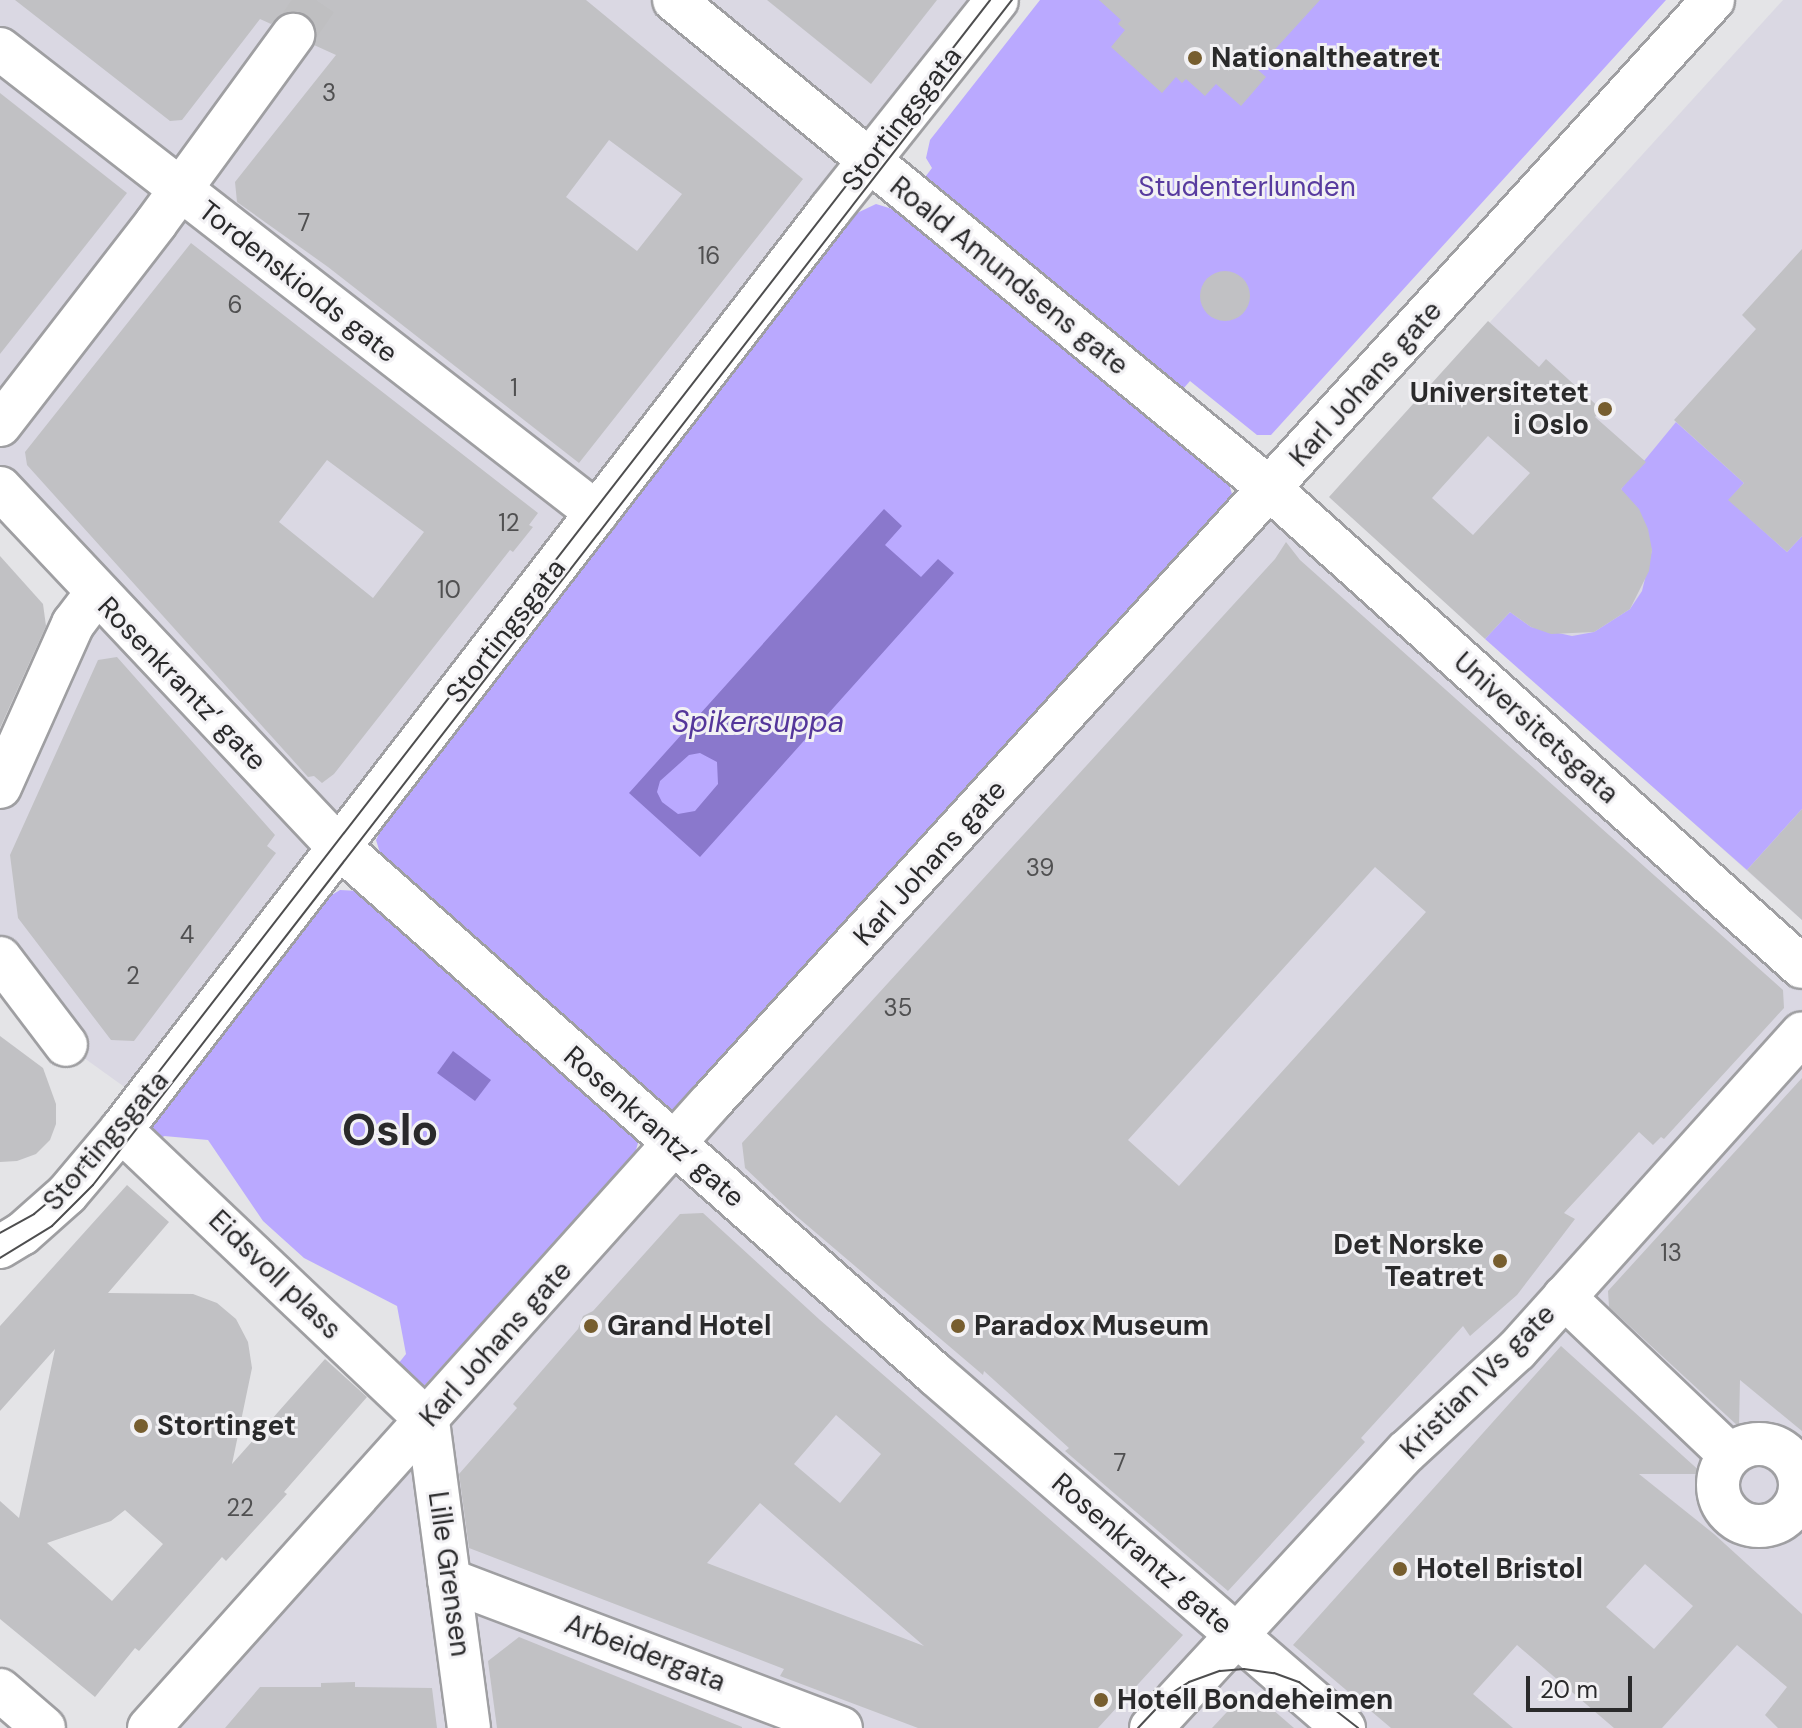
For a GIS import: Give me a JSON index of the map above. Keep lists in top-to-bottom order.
{
  "streets": {
    "street": [
      "Stortingsgata",
      "Roald Amundsens gate",
      "Tordenskiolds gate",
      "Karl Johans gate",
      "Rosenkrantz’ gate",
      "Universitetsgata",
      "Eidsvoll plass",
      "Kristian IVs gate",
      "Lille Grensen",
      "Arbeidergata"
    ]
  },
  "crossings": [
    ["Stortingsgata", "Roald Amundsens gate"],
    ["Stortingsgata", "Tordenskiolds gate"],
    ["Stortingsgata", "Rosenkrantz’ gate"],
    ["Stortingsgata", "Eidsvoll plass"],
    ["Roald Amundsens gate", "Karl Johans gate"],
    ["Roald Amundsens gate", "Universitetsgata"],
    ["Karl Johans gate", "Rosenkrantz’ gate"],
    ["Karl Johans gate", "Universitetsgata"],
    ["Karl Johans gate", "Eidsvoll plass"],
    ["Karl Johans gate", "Lille Grensen"],
    ["Rosenkrantz’ gate", "Kristian IVs gate"],
    ["Eidsvoll plass", "Lille Grensen"],
    ["Lille Grensen", "Arbeidergata"]
  ],
  "districts": ["Oslo"],
  "water": ["Spikersuppa"],
  "parks": ["Studenterlunden"],
  "places": [
    "Nationaltheatret",
    "Universitetet i Oslo",
    "Det Norske Teatret",
    "Grand Hotel",
    "Paradox Museum",
    "Stortinget",
    "Hotel Bristol",
    "Hotell Bondeheimen"
  ],
  "house_numbers": [
    "3",
    "7",
    "16",
    "6",
    "1",
    "12",
    "10",
    "39",
    "4",
    "2",
    "35",
    "13",
    "7",
    "22"
  ],
  "scale_bar": "20 m"
}
